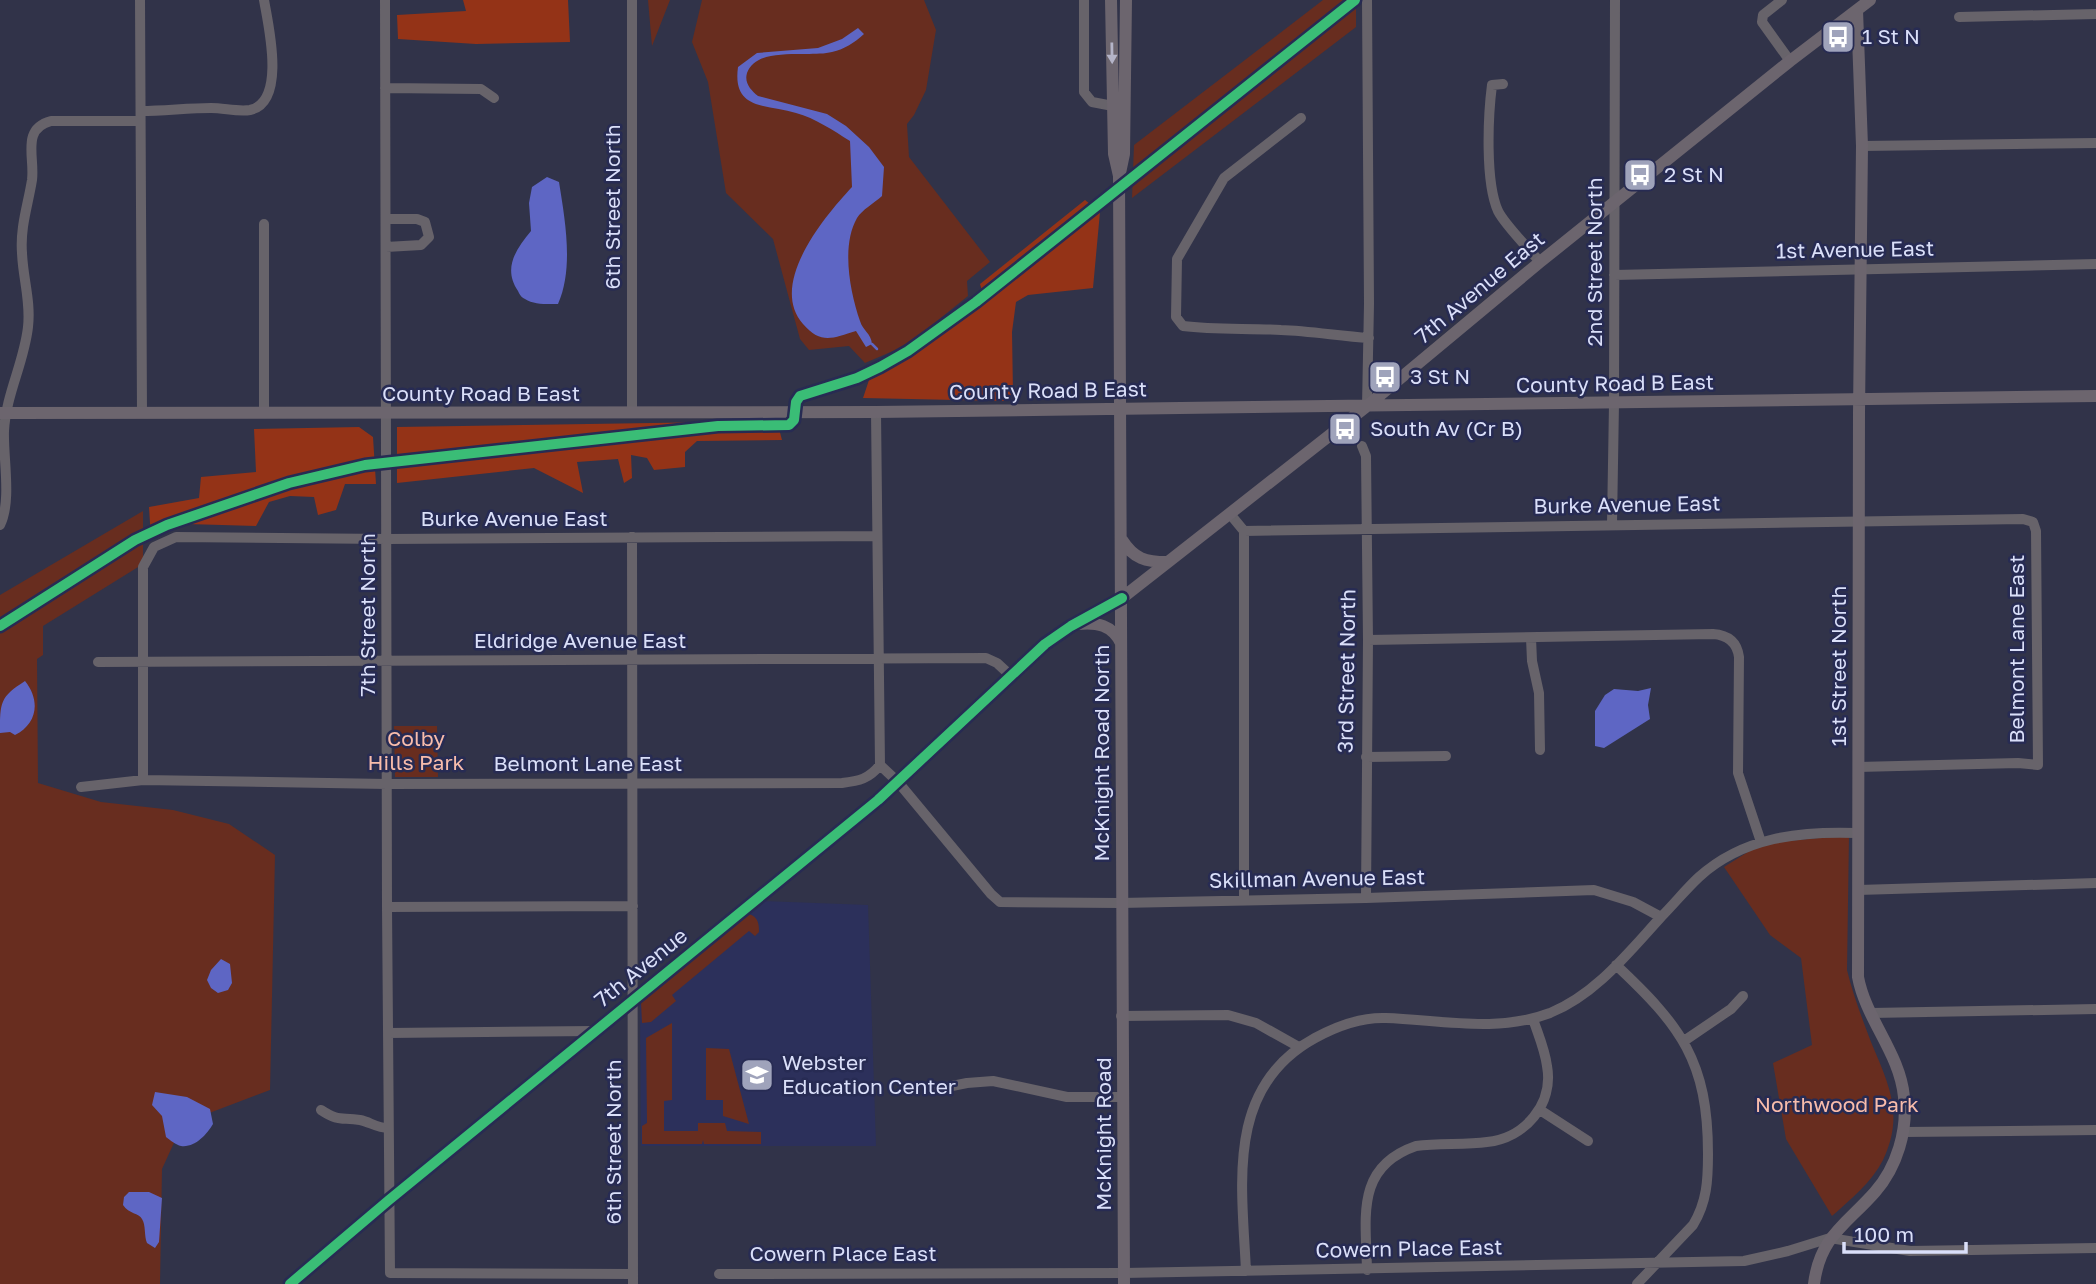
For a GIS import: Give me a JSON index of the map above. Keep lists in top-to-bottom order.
{
  "streets": {
    "street": [
      "6th Street North",
      "1st Avenue East",
      "2nd Street North",
      "7th Avenue East",
      "County Road B East",
      "Burke Avenue East",
      "7th Street North",
      "Eldridge Avenue East",
      "Belmont Lane East",
      "1st Street North",
      "3rd Street North",
      "McKnight Road North",
      "Skillman Avenue East",
      "7th Avenue",
      "McKnight Road",
      "Cowern Place East"
    ]
  },
  "crossings": [
    ["6th Street North", "County Road B East"],
    ["6th Street North", "Burke Avenue East"],
    ["6th Street North", "7th Street North"],
    ["6th Street North", "Eldridge Avenue East"],
    ["6th Street North", "Belmont Lane East"],
    ["6th Street North", "7th Avenue"],
    ["1st Avenue East", "2nd Street North"],
    ["1st Avenue East", "1st Street North"],
    ["2nd Street North", "7th Avenue East"],
    ["2nd Street North", "County Road B East"],
    ["2nd Street North", "Burke Avenue East"],
    ["7th Avenue East", "County Road B East"],
    ["7th Avenue East", "Eldridge Avenue East"],
    ["7th Avenue East", "1st Street North"],
    ["7th Avenue East", "McKnight Road North"],
    ["7th Avenue East", "7th Avenue"],
    ["County Road B East", "7th Street North"],
    ["County Road B East", "1st Street North"],
    ["County Road B East", "McKnight Road North"],
    ["Burke Avenue East", "7th Street North"],
    ["Burke Avenue East", "Eldridge Avenue East"],
    ["Burke Avenue East", "Belmont Lane East"],
    ["Burke Avenue East", "1st Street North"],
    ["Burke Avenue East", "3rd Street North"],
    ["7th Street North", "Eldridge Avenue East"],
    ["7th Street North", "Belmont Lane East"],
    ["7th Street North", "7th Avenue"],
    ["Eldridge Avenue East", "7th Avenue"],
    ["Belmont Lane East", "1st Street North"],
    ["Belmont Lane East", "Skillman Avenue East"],
    ["1st Street North", "Cowern Place East"],
    ["3rd Street North", "Skillman Avenue East"],
    ["McKnight Road North", "Skillman Avenue East"],
    ["McKnight Road North", "McKnight Road"],
    ["Skillman Avenue East", "7th Avenue"],
    ["McKnight Road", "Cowern Place East"]
  ],
  "parks": ["Colby Hills Park", "Northwood Park"],
  "places": {
    "bus stop": [
      "1 St N",
      "2 St N",
      "3 St N",
      "South Av (Cr B)"
    ],
    "school or university": ["Webster Education Center"]
  },
  "scale_bar": "100 m"
}
